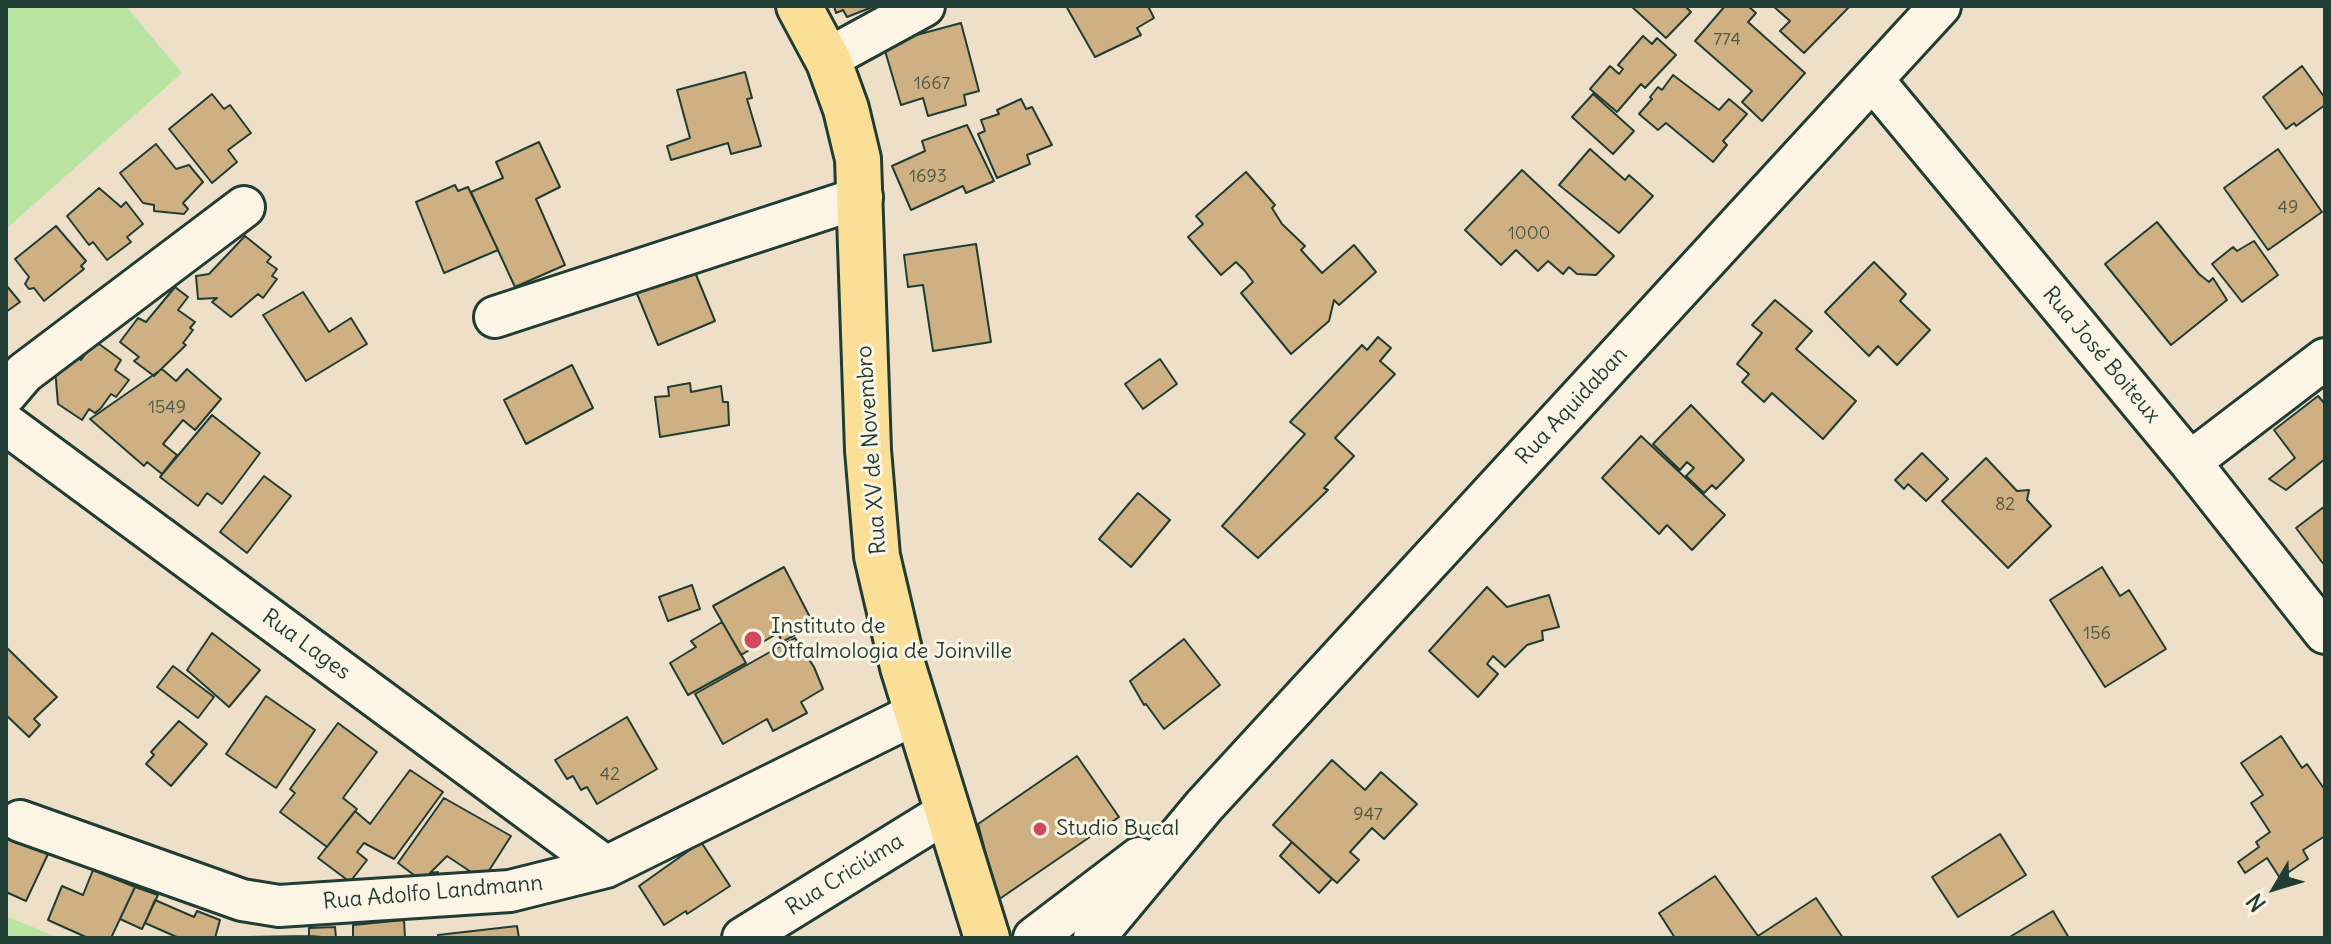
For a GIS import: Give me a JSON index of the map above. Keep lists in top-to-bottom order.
{
  "streets": {
    "main road": ["Rua XV de Novembro"],
    "street": [
      "Rua José Boiteux",
      "Rua Aquidaban",
      "Rua Lages",
      "Rua Criciúma",
      "Rua Adolfo Landmann"
    ]
  },
  "crossings": [
    ["Rua José Boiteux", "Rua Aquidaban"],
    ["Rua XV de Novembro", "Rua Criciúma"],
    ["Rua XV de Novembro", "Rua Adolfo Landmann"],
    ["Rua Lages", "Rua Adolfo Landmann"]
  ],
  "places": ["Instituto de Otfalmologia de Joinville", "Studio Bucal"],
  "house_numbers": [
    "774",
    "1667",
    "1693",
    "49",
    "1000",
    "1549",
    "82",
    "156",
    "42",
    "947"
  ],
  "north": "bottom left"
}
